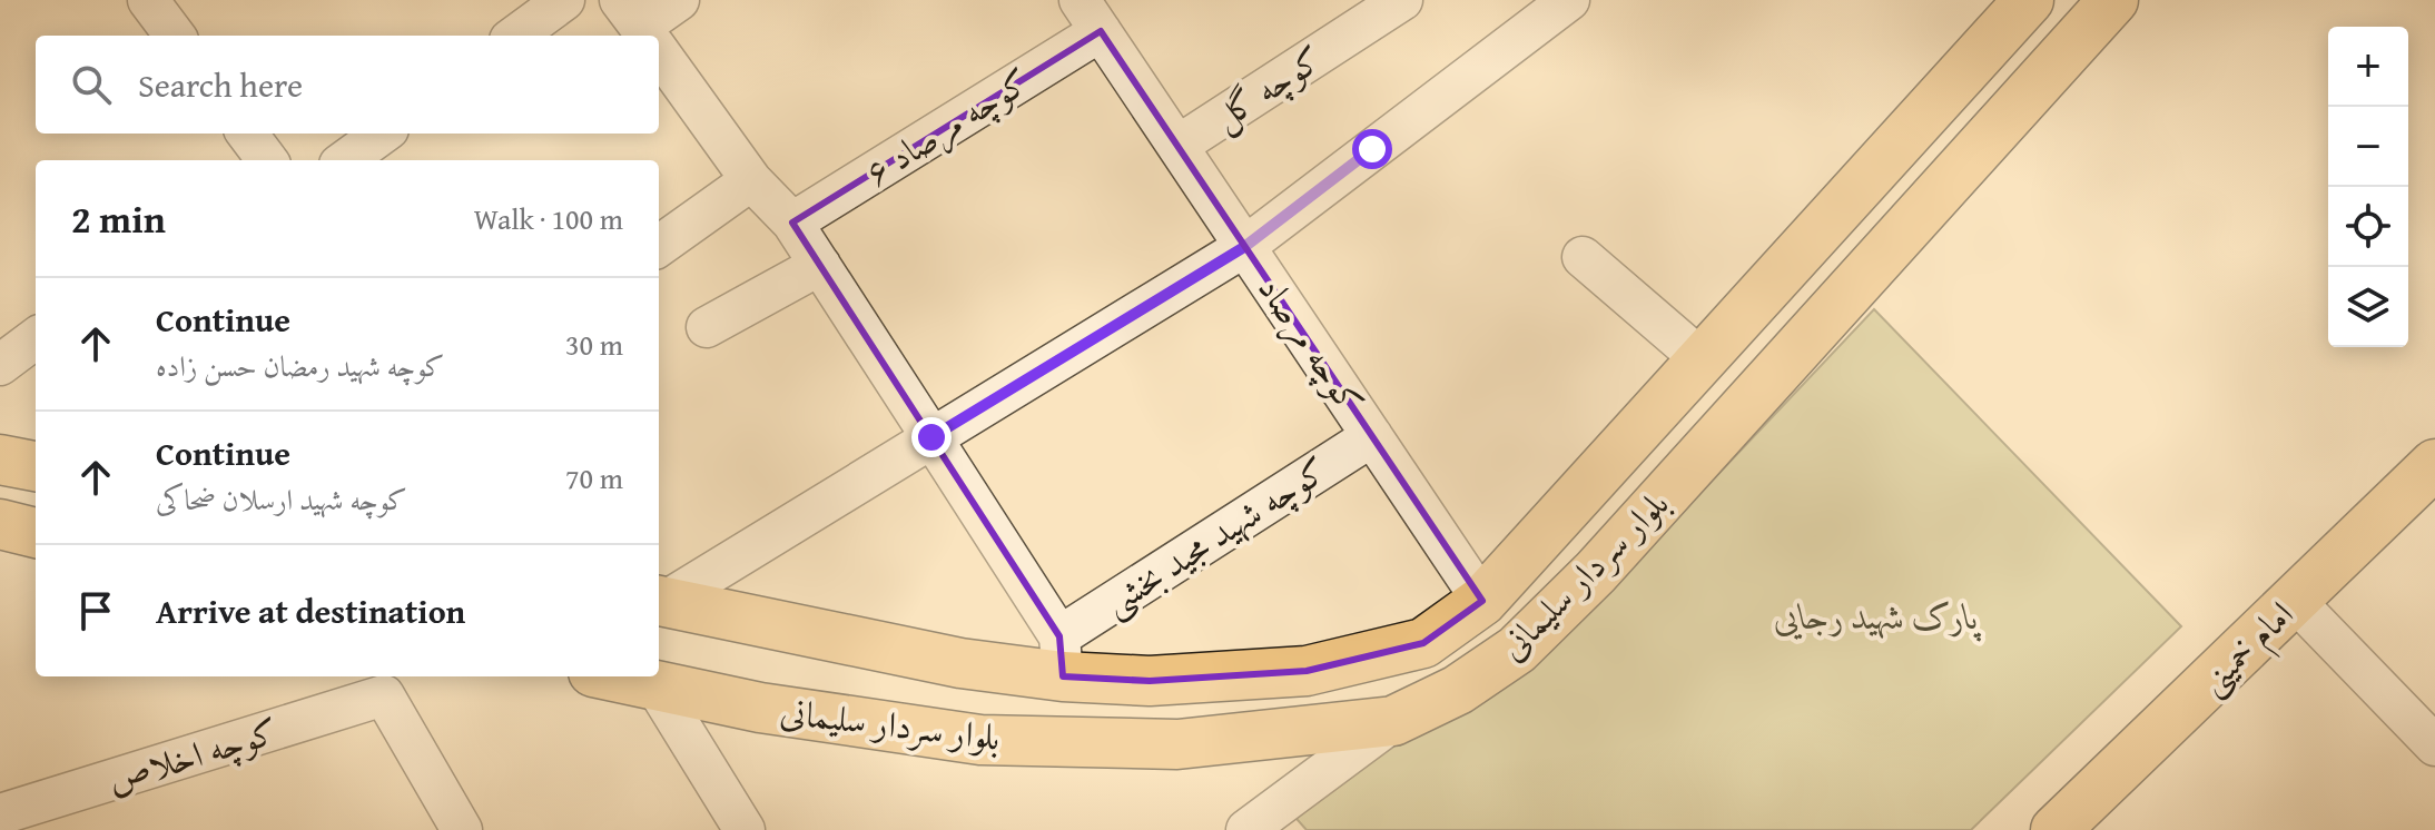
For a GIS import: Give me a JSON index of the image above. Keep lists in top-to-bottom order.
{
  "streets": {
    "main road": ["بلوار سردار سلیمانی", "امام خمینی"],
    "street": [
      "کوچه گل",
      "کوچه مرصاد ۶",
      "کوچه مرصاد",
      "کوچه شهید مجید بخشی",
      "کوچه اخلاص"
    ]
  },
  "crossings": [
    ["کوچه گل", "کوچه مرصاد"],
    ["کوچه مرصاد ۶", "کوچه مرصاد"],
    ["کوچه مرصاد", "کوچه شهید مجید بخشی"],
    ["کوچه مرصاد", "بلوار سردار سلیمانی"],
    ["کوچه شهید مجید بخشی", "بلوار سردار سلیمانی"]
  ],
  "parks": ["پارک شهید رجایی"],
  "page": {
    "map_buttons": ["+", "−"],
    "search": "Search here",
    "heading": ["2 min", "Walk · 100 m"],
    "list": [
      ["Continue", "کوچه شهید رمضان حسن زاده", "30 m"],
      ["Continue", "کوچه شهید ارسلان ضحاکی", "70 m"],
      "Arrive at destination"
    ]
  }
}
